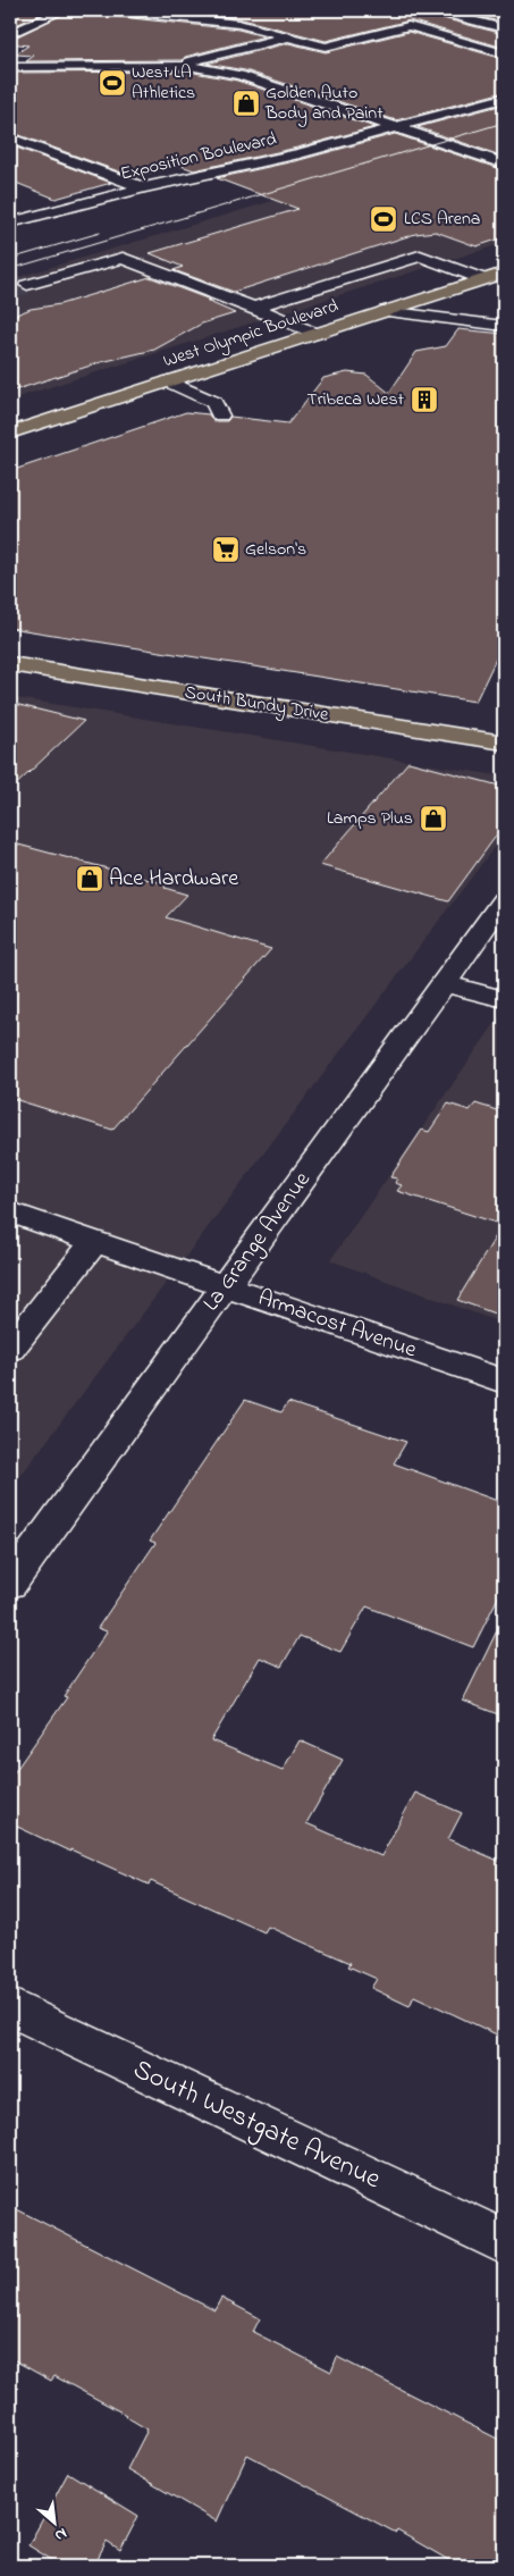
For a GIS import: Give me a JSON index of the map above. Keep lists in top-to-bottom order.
{
  "streets": {
    "main road": ["West Olympic Boulevard", "South Bundy Drive"],
    "street": [
      "Exposition Boulevard",
      "La Grange Avenue",
      "Armacost Avenue",
      "South Westgate Avenue"
    ]
  },
  "crossings": [
    ["La Grange Avenue", "Armacost Avenue"]
  ],
  "places": {
    "sports": ["West LA Athletics", "LCS Arena"],
    "shop": ["Golden Auto Body and Paint", "Lamps Plus", "Ace Hardware"],
    "building": ["Tribeca West"],
    "supermarket": ["Gelson's"]
  },
  "north": "bottom right"
}
